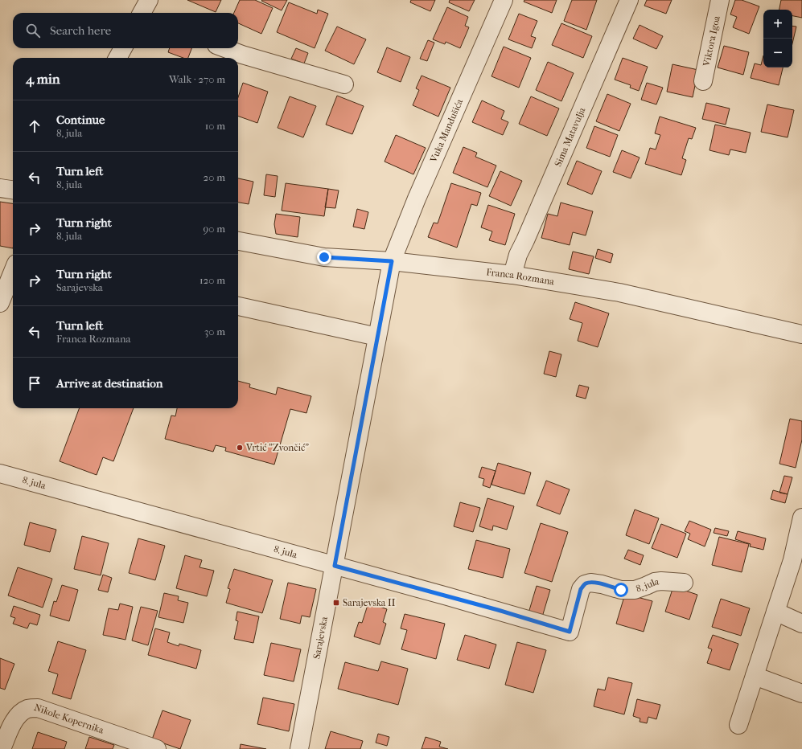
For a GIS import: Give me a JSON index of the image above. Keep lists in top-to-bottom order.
{
  "streets": {
    "street": [
      "Viktora Igoa",
      "Vuka Mandušića",
      "Sima Matavulja",
      "Franca Rozmana",
      "8. jula",
      "8, jula",
      "Sarajevska",
      "Nikole Kopernika"
    ]
  },
  "crossings": [
    ["Vuka Mandušića", "Franca Rozmana"],
    ["Vuka Mandušića", "Sarajevska"],
    ["Sima Matavulja", "Franca Rozmana"],
    ["Franca Rozmana", "Sarajevska"],
    ["8. jula", "8, jula"],
    ["8. jula", "Sarajevska"]
  ],
  "places": {
    "other": ["Vrtić \"Zvončić\""],
    "transit": ["Sarajevska II"]
  },
  "page": {
    "map_buttons": ["+", "−"],
    "search": "Search here",
    "heading": ["4 min", "Walk · 270 m"],
    "list": [
      ["Continue", "8, jula", "10 m"],
      ["Turn left", "8, jula", "20 m"],
      ["Turn right", "8. jula", "90 m"],
      ["Turn right", "Sarajevska", "120 m"],
      ["Turn left", "Franca Rozmana", "30 m"],
      "Arrive at destination"
    ]
  }
}
